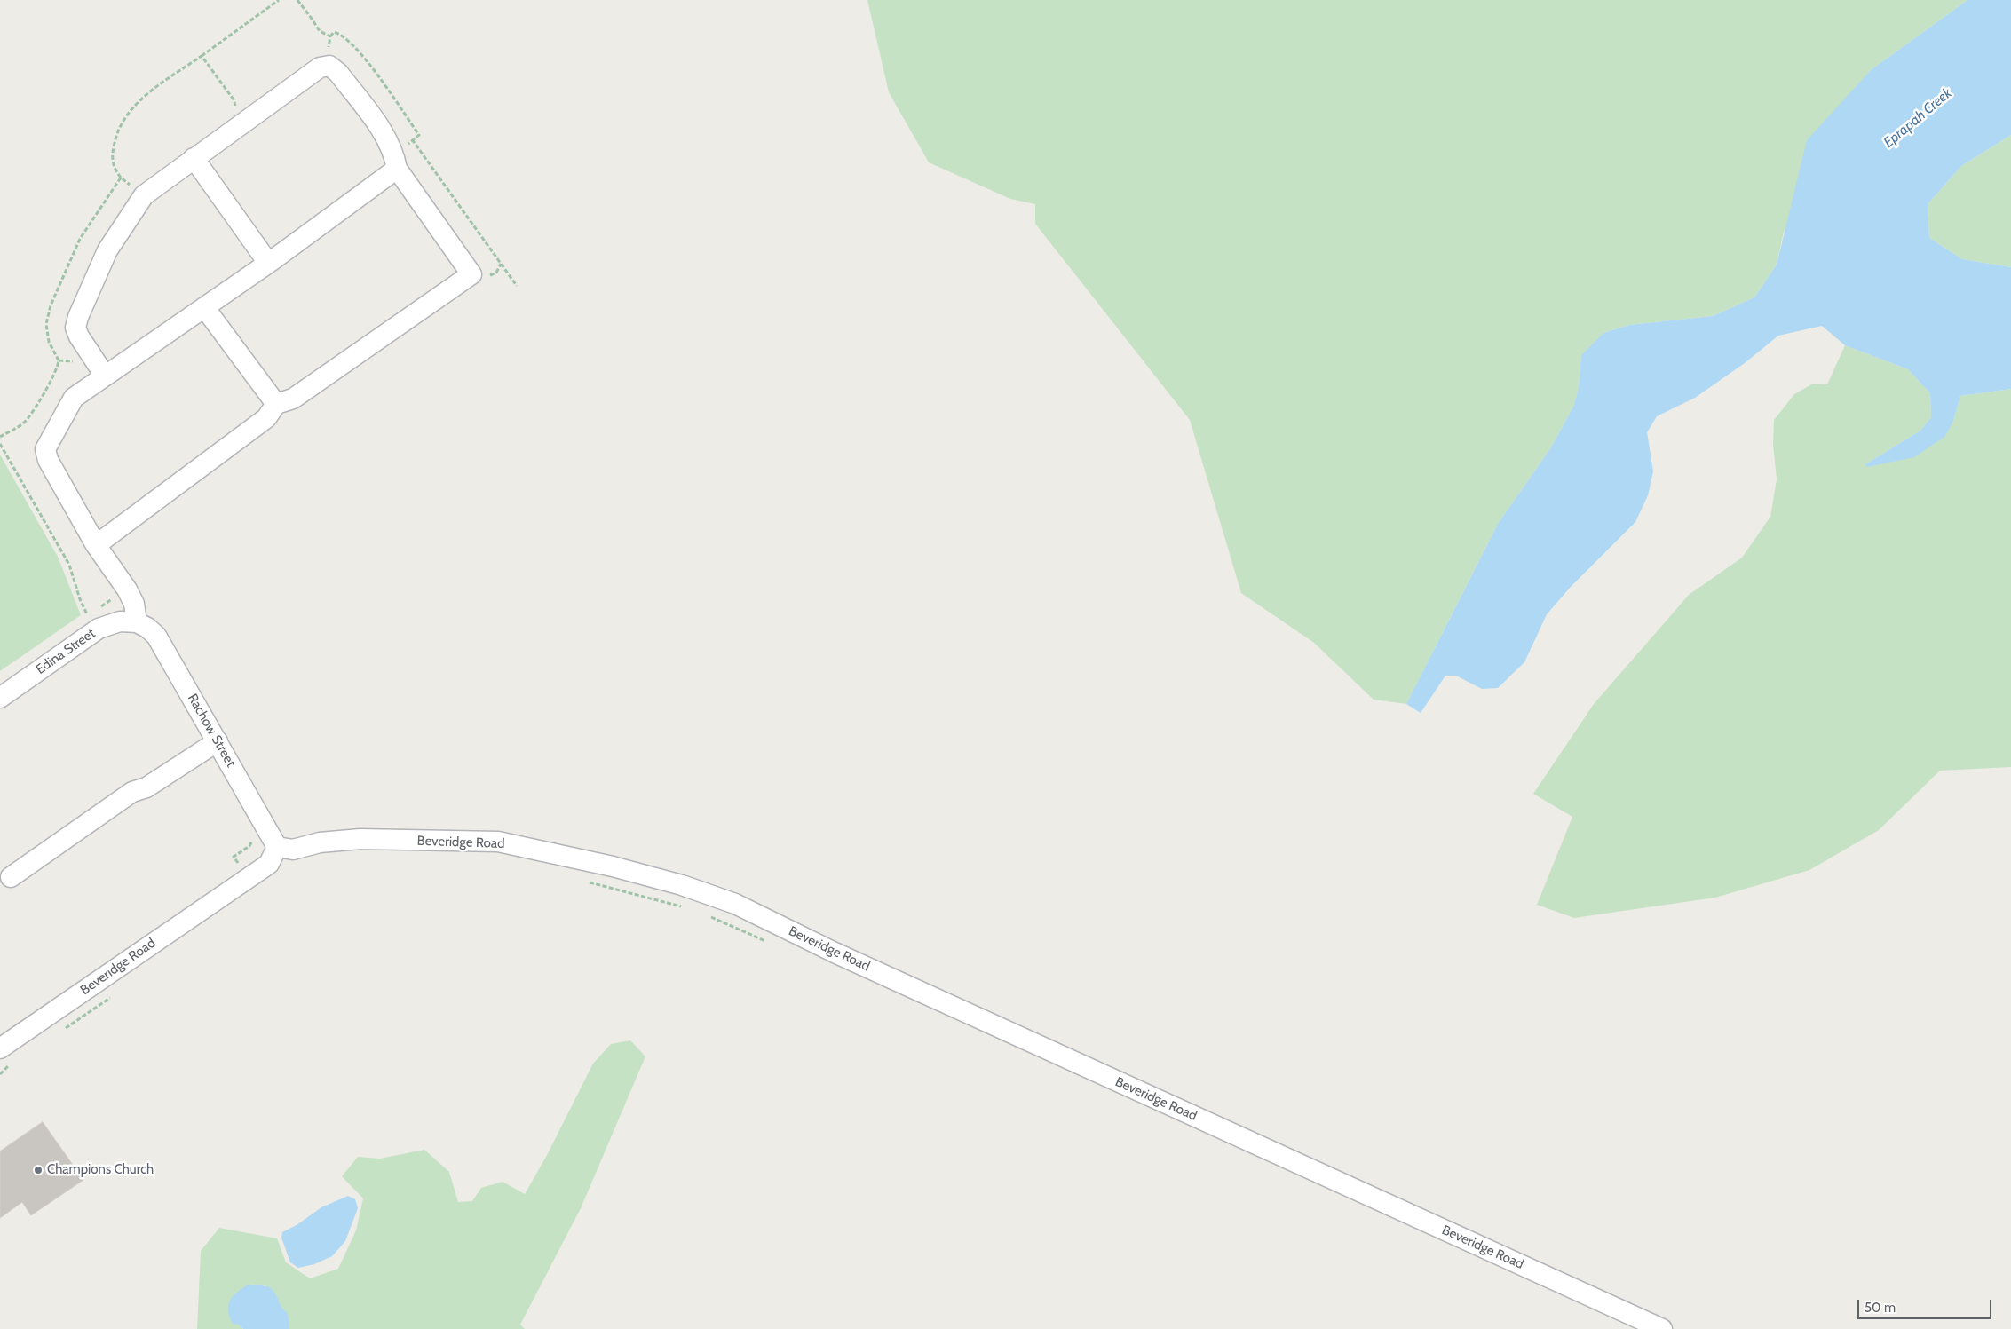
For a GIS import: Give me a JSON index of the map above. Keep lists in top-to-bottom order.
{
  "streets": {
    "street": ["Edina Street", "Rachow Street", "Beveridge Road"]
  },
  "crossings": [
    ["Edina Street", "Rachow Street"],
    ["Rachow Street", "Beveridge Road"]
  ],
  "water": ["Eprapah Creek"],
  "places": ["Champions Church"],
  "scale_bar": "50 m"
}
